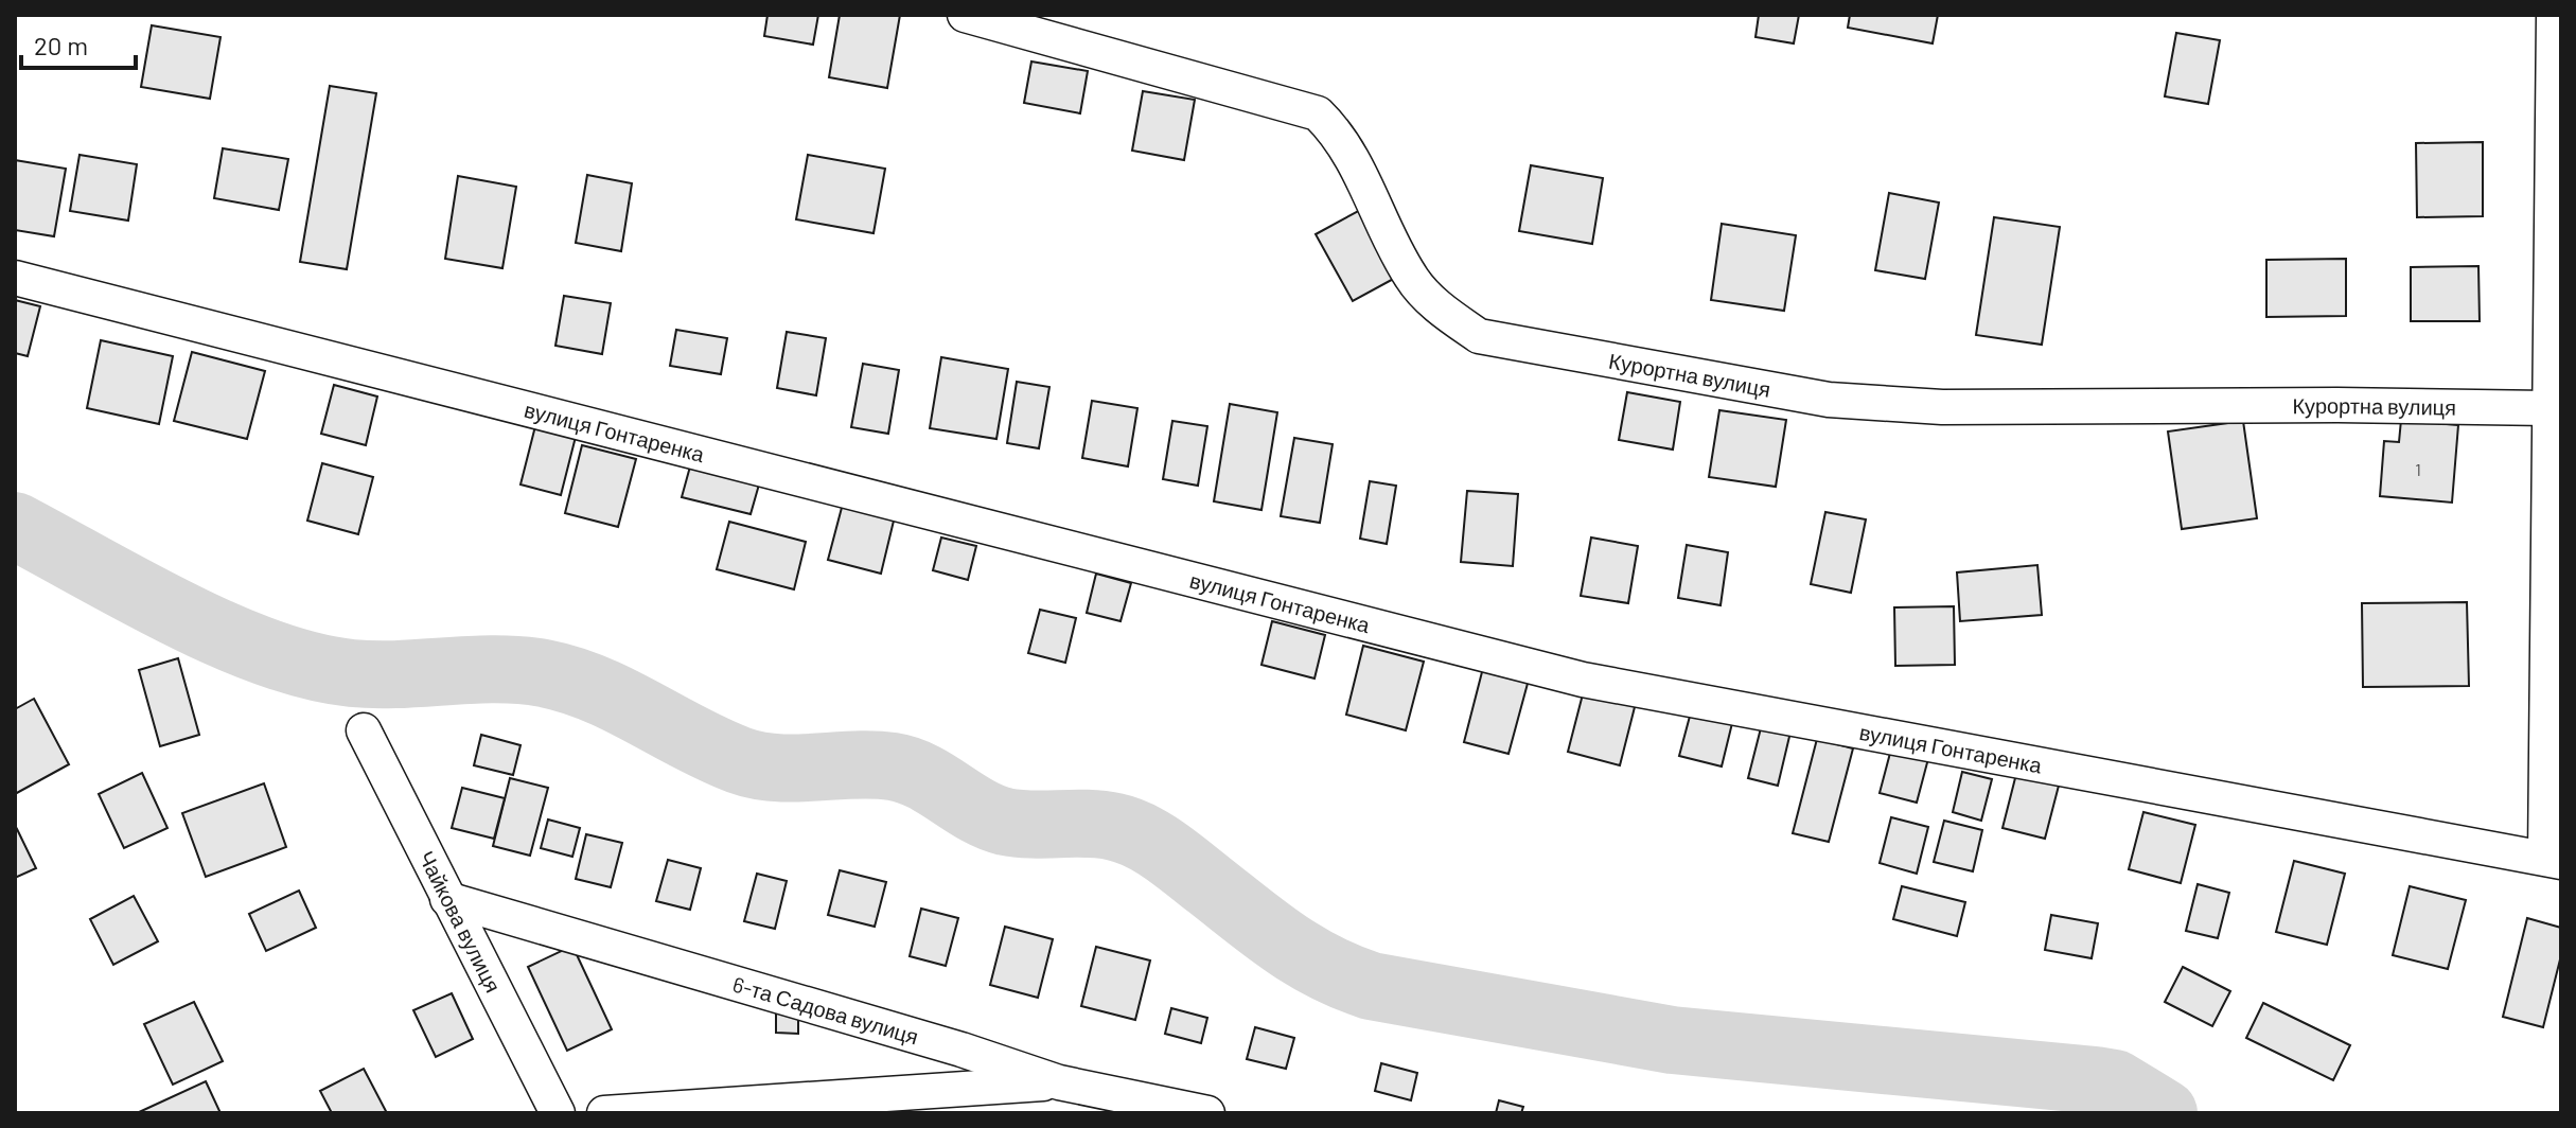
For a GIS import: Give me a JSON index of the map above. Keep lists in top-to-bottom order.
{
  "streets": {
    "street": [
      "Курортна вулиця",
      "вулиця Гонтаренка",
      "Чайкова вулиця",
      "6-та Садова вулиця"
    ]
  },
  "crossings": [
    ["Чайкова вулиця", "6-та Садова вулиця"]
  ],
  "house_numbers": ["1"],
  "scale_bar": "20 m"
}
